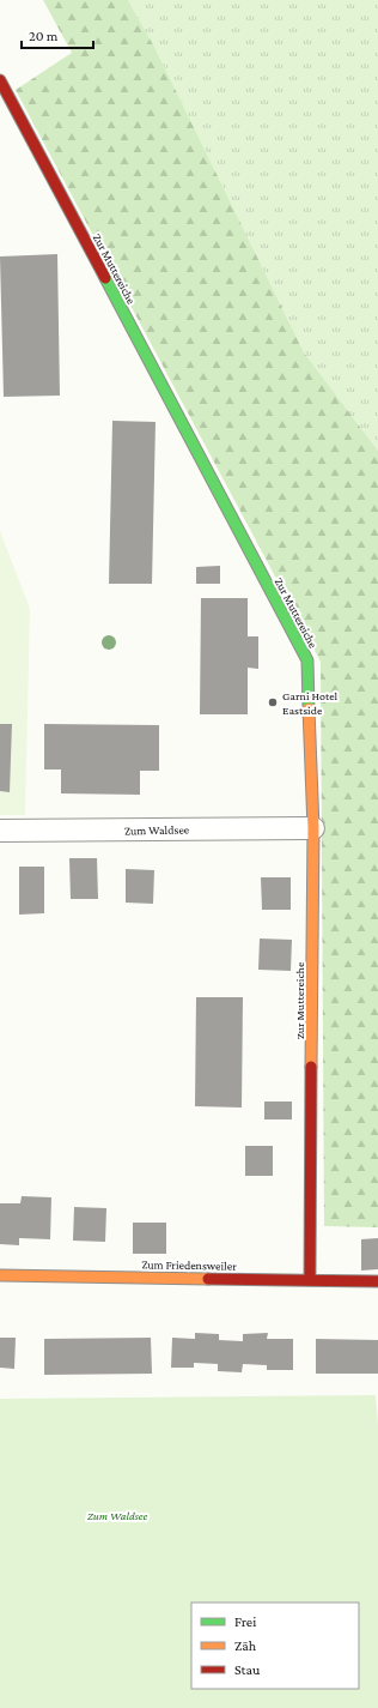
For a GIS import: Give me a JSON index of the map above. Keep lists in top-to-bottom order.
{
  "streets": {
    "street": ["Zur Muttereiche", "Zum Waldsee", "Zum Friedensweiler"]
  },
  "crossings": [
    ["Zur Muttereiche", "Zum Waldsee"],
    ["Zur Muttereiche", "Zum Friedensweiler"]
  ],
  "parks": ["Zum Waldsee"],
  "places": ["Garni Hotel Eastside"],
  "legend": ["Frei", "Zäh", "Stau"],
  "scale_bar": "20 m"
}
